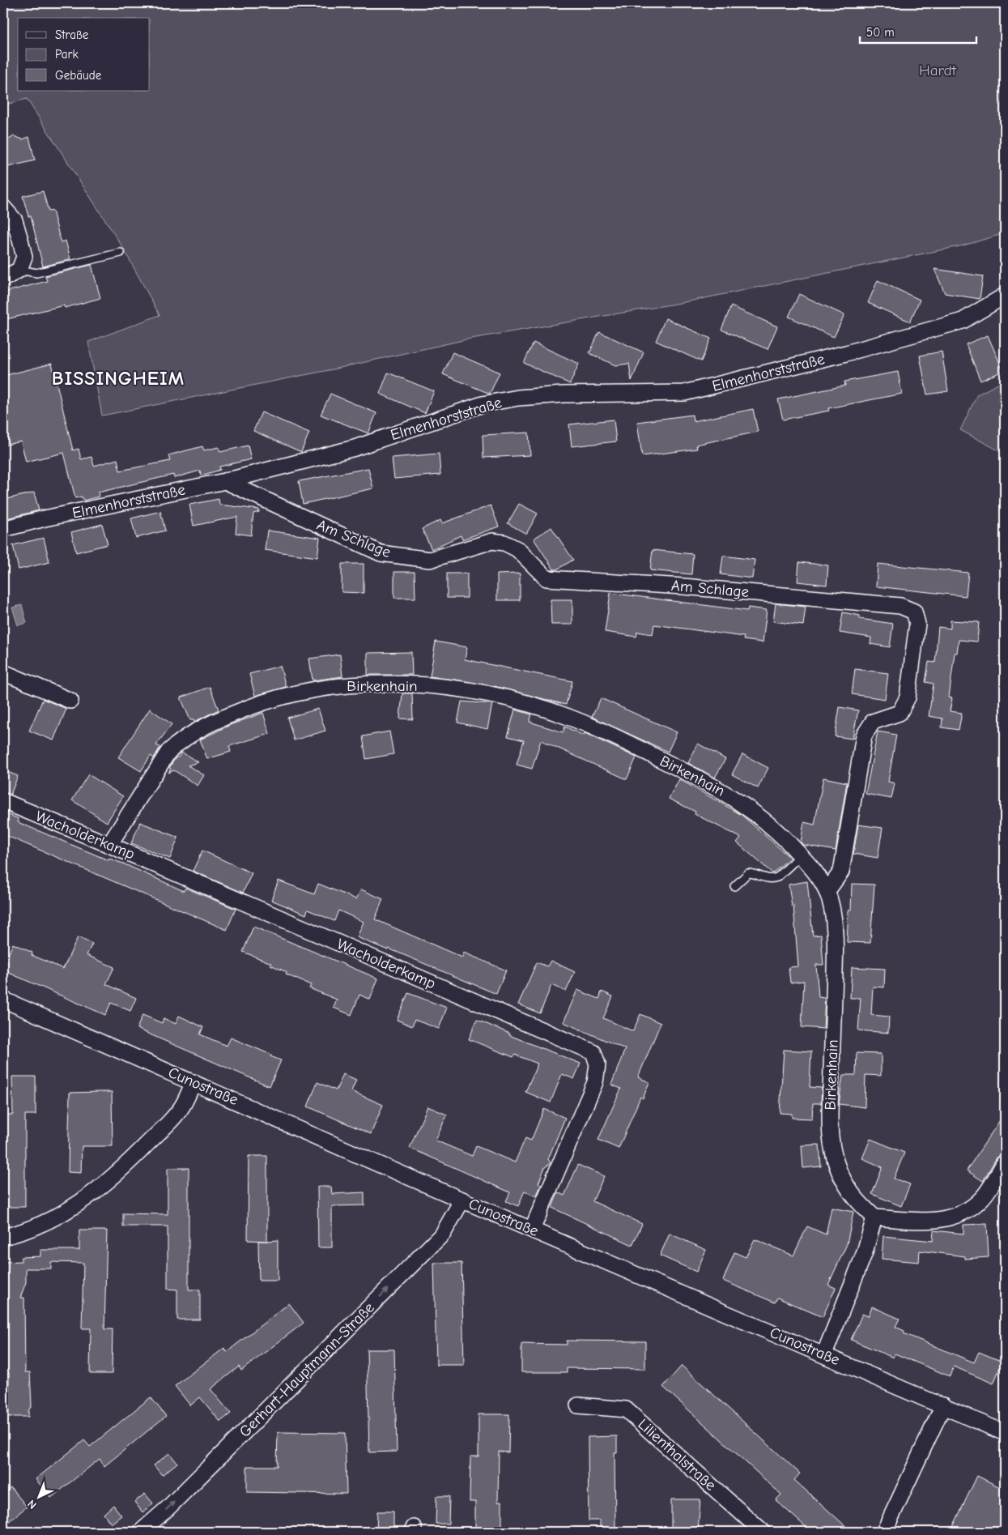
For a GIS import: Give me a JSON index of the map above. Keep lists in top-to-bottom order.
{
  "streets": {
    "street": [
      "Elmenhorststraße",
      "Am Schlage",
      "Birkenhain",
      "Wacholderkamp",
      "Cunostraße",
      "Gerhart-Hauptmann-Straße",
      "Lilienthalstraße"
    ]
  },
  "crossings": [
    ["Elmenhorststraße", "Am Schlage"],
    ["Am Schlage", "Birkenhain"],
    ["Birkenhain", "Wacholderkamp"],
    ["Wacholderkamp", "Cunostraße"],
    ["Cunostraße", "Gerhart-Hauptmann-Straße"]
  ],
  "one_way": ["Gerhart-Hauptmann-Straße"],
  "districts": ["BISSINGHEIM"],
  "parks": ["Hardt"],
  "legend": ["Straße", "Park", "Gebäude"],
  "scale_bar": "50 m",
  "north": "bottom left"
}
